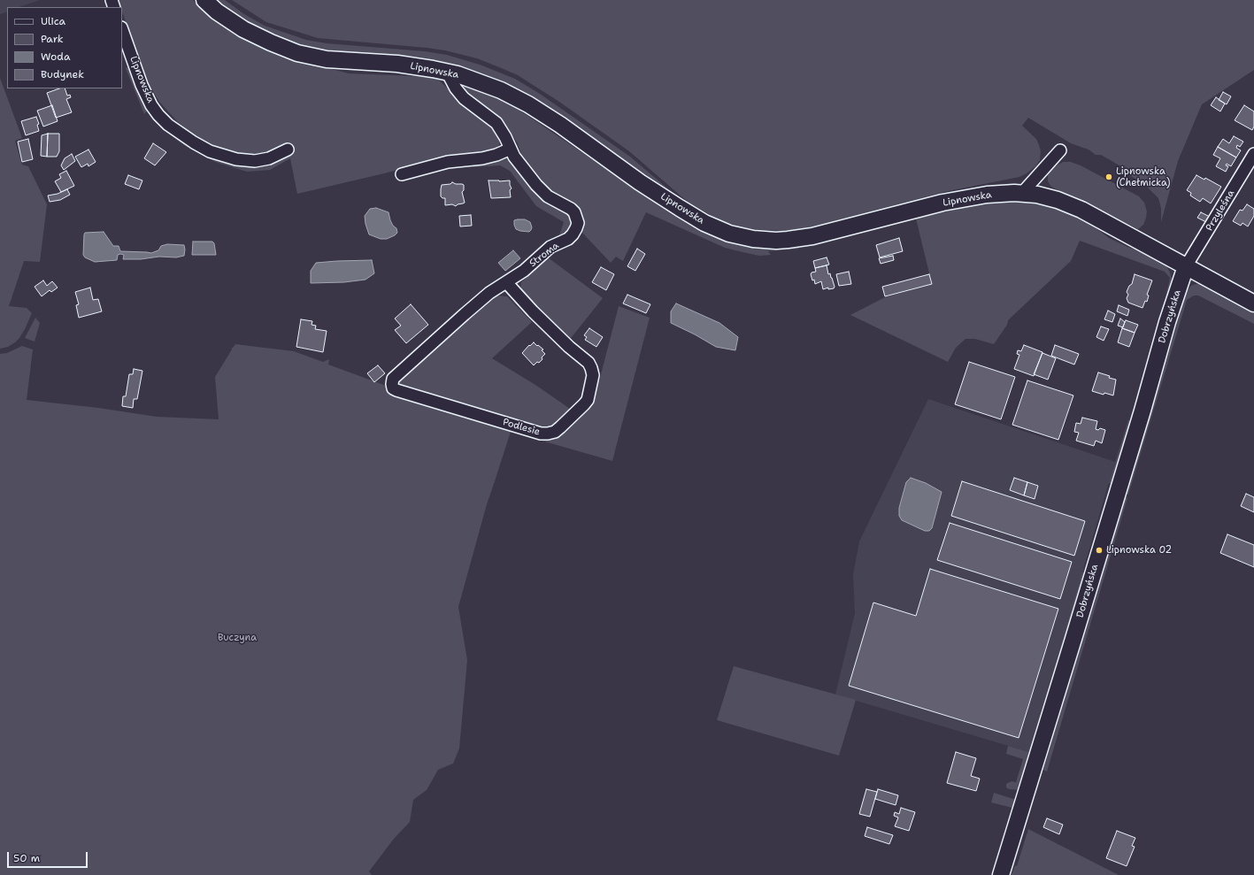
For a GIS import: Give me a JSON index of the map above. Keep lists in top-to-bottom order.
{
  "streets": {
    "main road": ["Lipnowska", "Dobrzyńska"],
    "street": ["Przyleśna", "Stroma", "Podlesie"]
  },
  "crossings": [
    ["Lipnowska", "Przyleśna"],
    ["Lipnowska", "Stroma"],
    ["Lipnowska", "Dobrzyńska"],
    ["Przyleśna", "Dobrzyńska"],
    ["Stroma", "Podlesie"]
  ],
  "parks": ["Buczyna"],
  "places": ["Lipnowska (Chełmicka)", "Lipnowska 02"],
  "legend": [
    "Ulica",
    "Park",
    "Woda",
    "Budynek"
  ],
  "scale_bar": "50 m"
}
